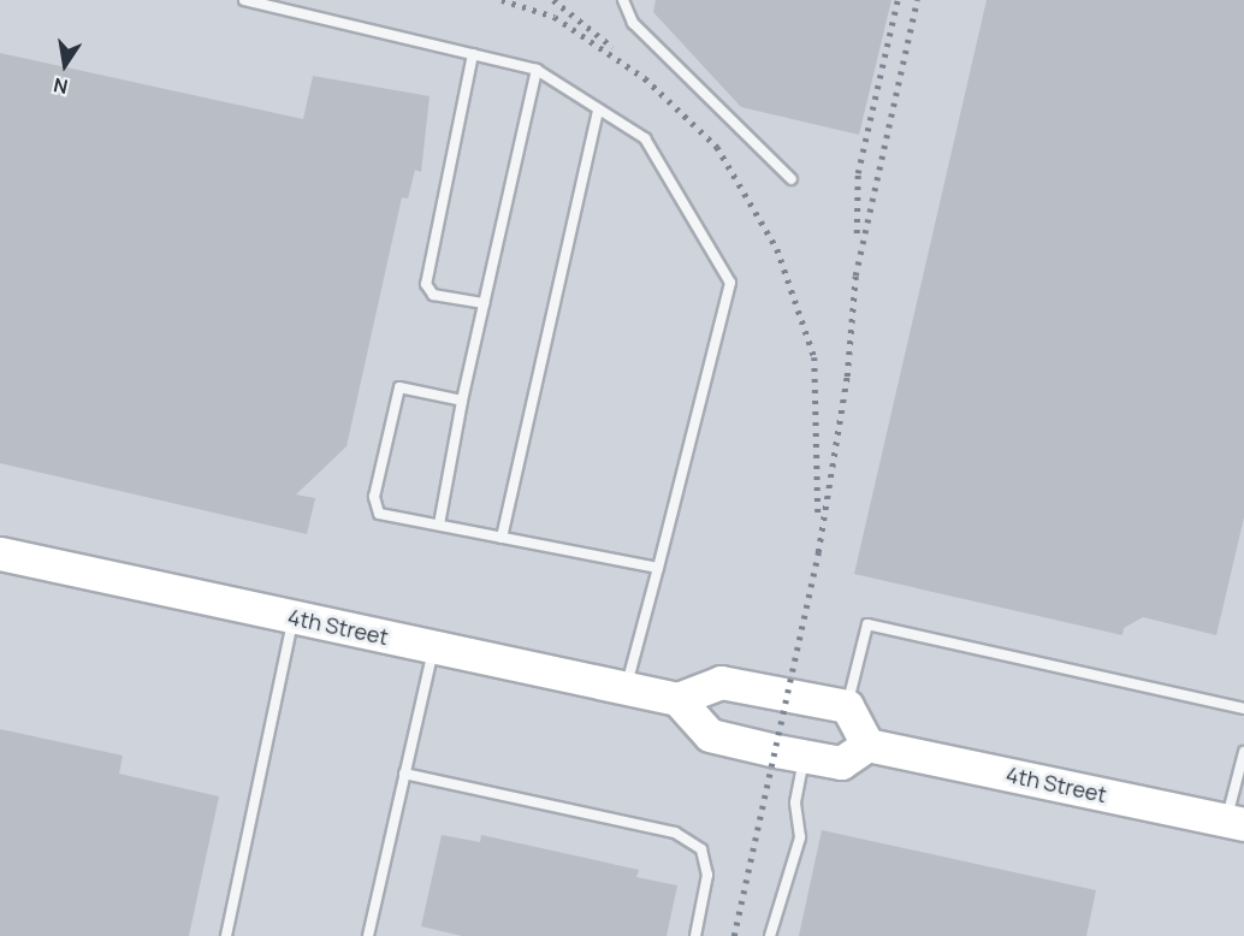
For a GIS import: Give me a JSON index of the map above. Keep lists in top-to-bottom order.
{
  "streets": {
    "main road": ["4th Street"]
  },
  "north": "bottom"
}
